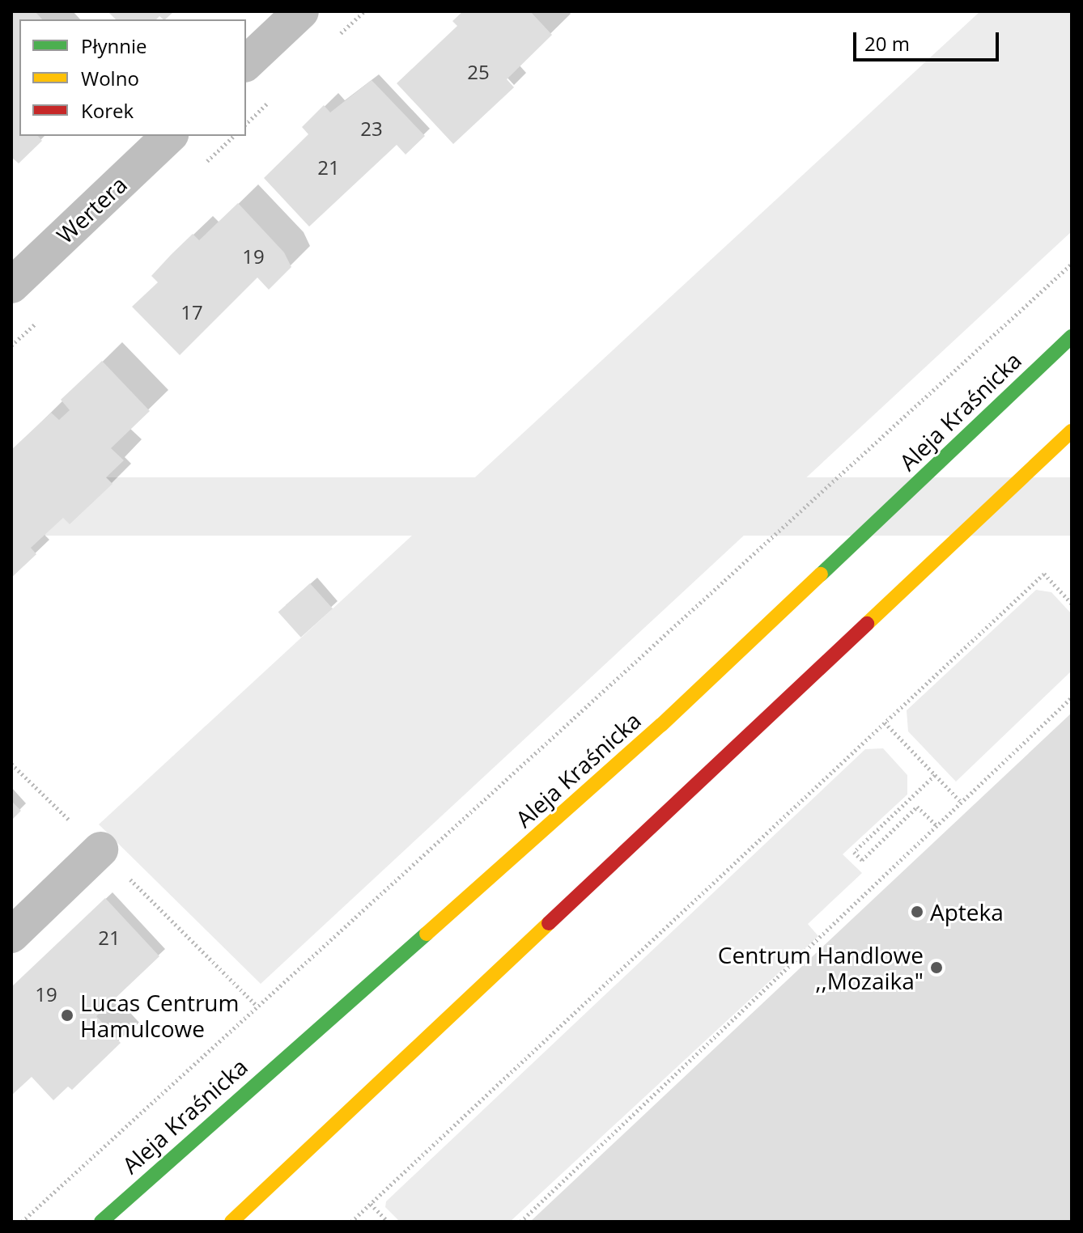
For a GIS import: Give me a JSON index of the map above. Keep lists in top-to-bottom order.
{
  "streets": {
    "main road": ["Aleja Kraśnicka"],
    "street": ["Wertera"]
  },
  "places": ["Apteka", "Centrum Handlowe ,,Mozaika\"", "Lucas Centrum Hamulcowe"],
  "house_numbers": [
    "25",
    "23",
    "21",
    "19",
    "17",
    "21",
    "19"
  ],
  "legend": ["Płynnie", "Wolno", "Korek"],
  "scale_bar": "20 m"
}
